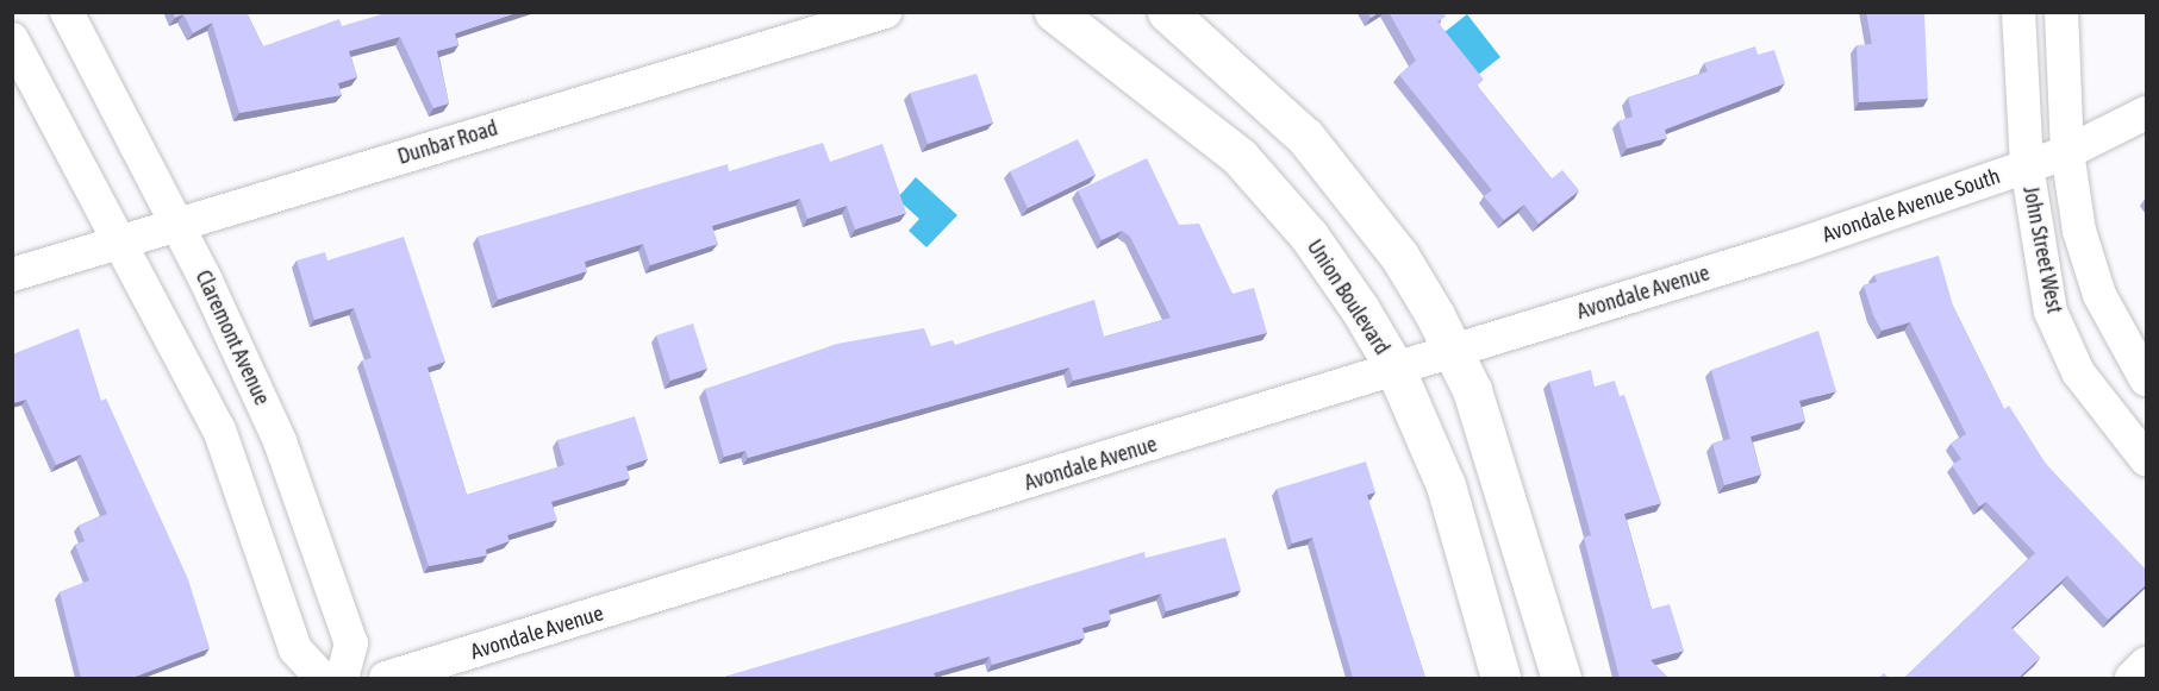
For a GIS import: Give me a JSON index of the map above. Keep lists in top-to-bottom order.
{
  "streets": {
    "street": [
      "Dunbar Road",
      "Avondale Avenue South",
      "John Street West",
      "Avondale Avenue",
      "Union Boulevard",
      "Claremont Avenue"
    ]
  },
  "crossings": [
    ["Dunbar Road", "Claremont Avenue"],
    ["Avondale Avenue South", "John Street West"],
    ["Avondale Avenue South", "Avondale Avenue"],
    ["Avondale Avenue", "Union Boulevard"]
  ]
}
